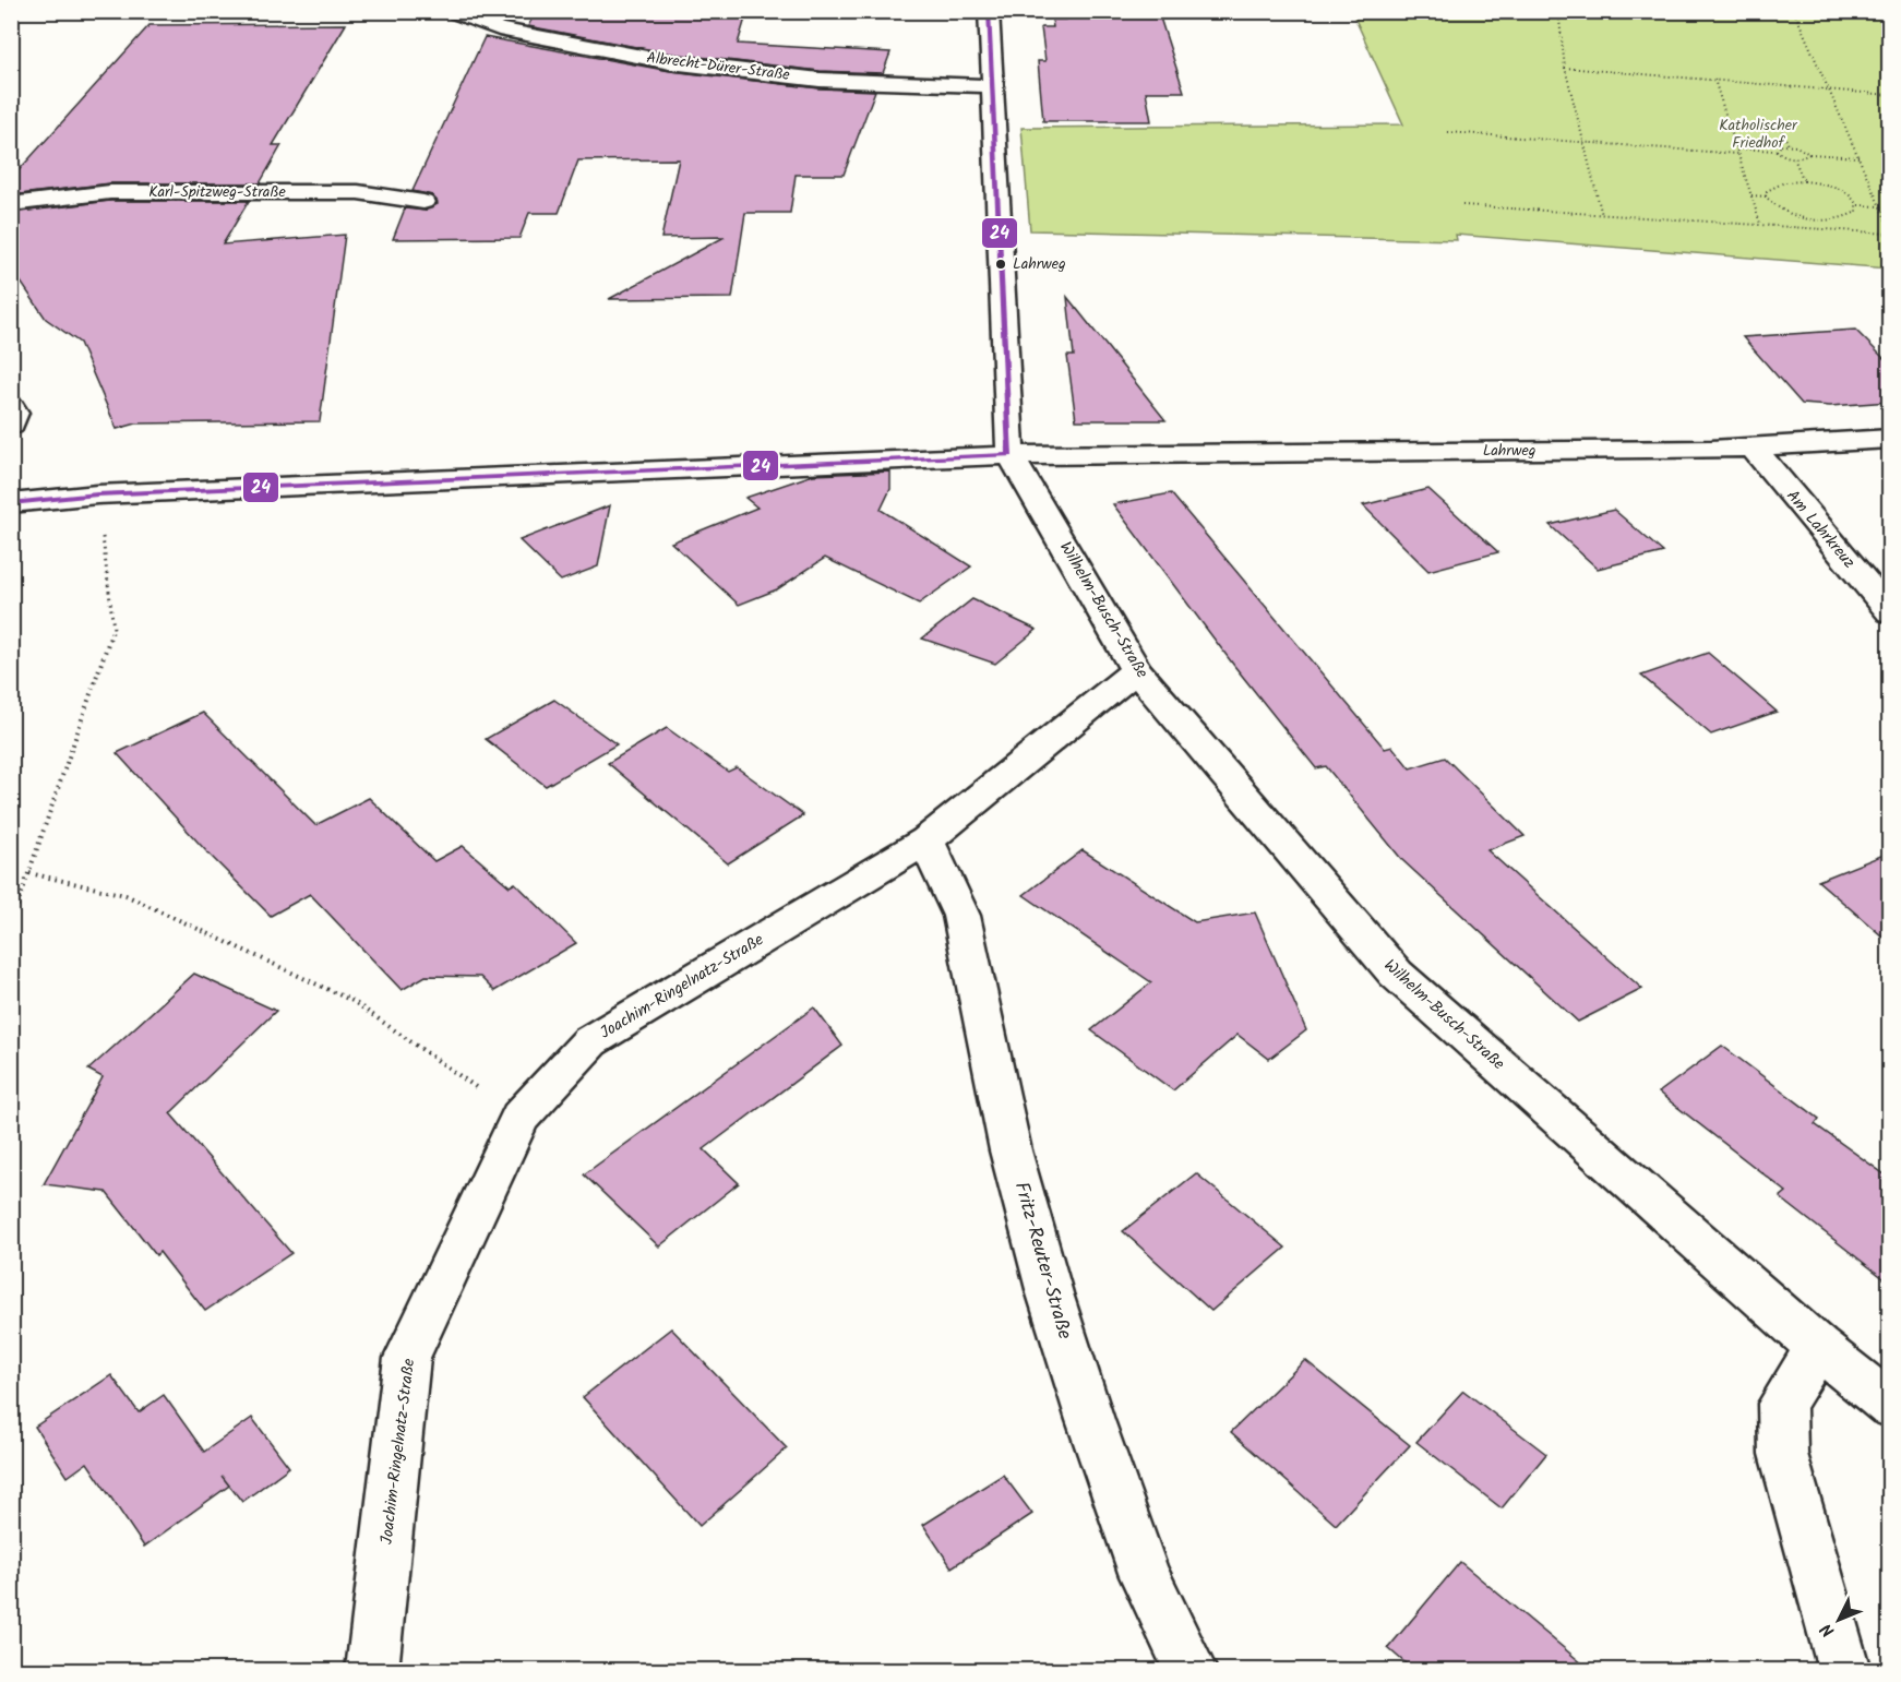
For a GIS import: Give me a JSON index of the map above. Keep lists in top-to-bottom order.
{
  "streets": {
    "street": [
      "Albrecht-Dürer-Straße",
      "Karl-Spitzweg-Straße",
      "Lahrweg",
      "Am Lahrkreuz",
      "Wilhelm-Busch-Straße",
      "Joachim-Ringelnatz-Straße",
      "Fritz-Reuter-Straße"
    ]
  },
  "crossings": [
    ["Lahrweg", "Am Lahrkreuz"],
    ["Lahrweg", "Wilhelm-Busch-Straße"],
    ["Wilhelm-Busch-Straße", "Joachim-Ringelnatz-Straße"],
    ["Joachim-Ringelnatz-Straße", "Fritz-Reuter-Straße"]
  ],
  "parks": ["Katholischer Friedhof"],
  "places": ["Lahrweg"],
  "lines": ["transit line 24"],
  "north": "bottom left"
}
